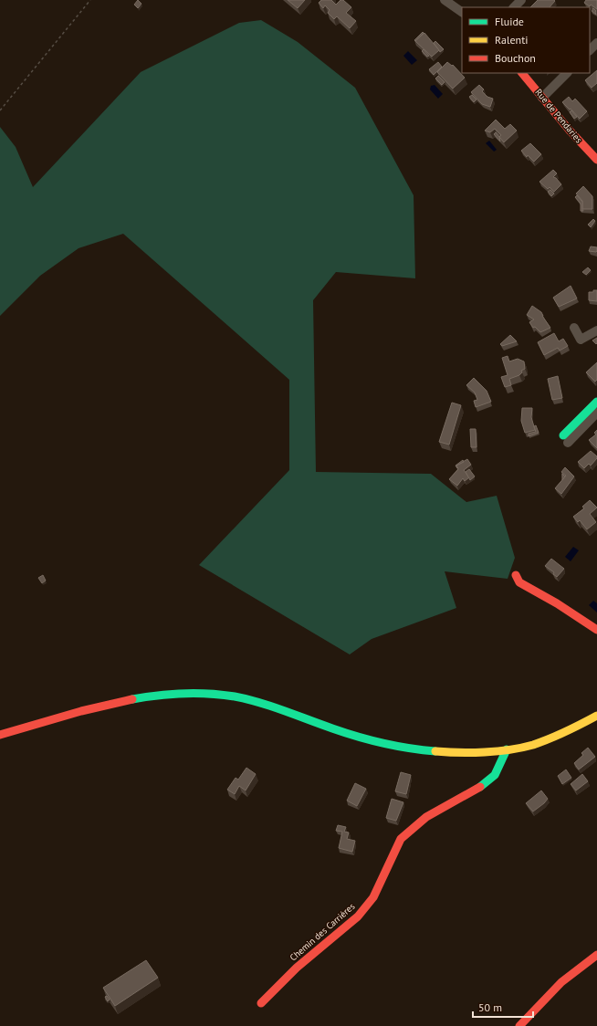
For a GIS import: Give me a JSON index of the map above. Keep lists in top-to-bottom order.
{
  "streets": {
    "street": ["Rue de Pendaries", "Chemin des Carrières"]
  },
  "legend": ["Fluide", "Ralenti", "Bouchon"],
  "scale_bar": "50 m"
}
